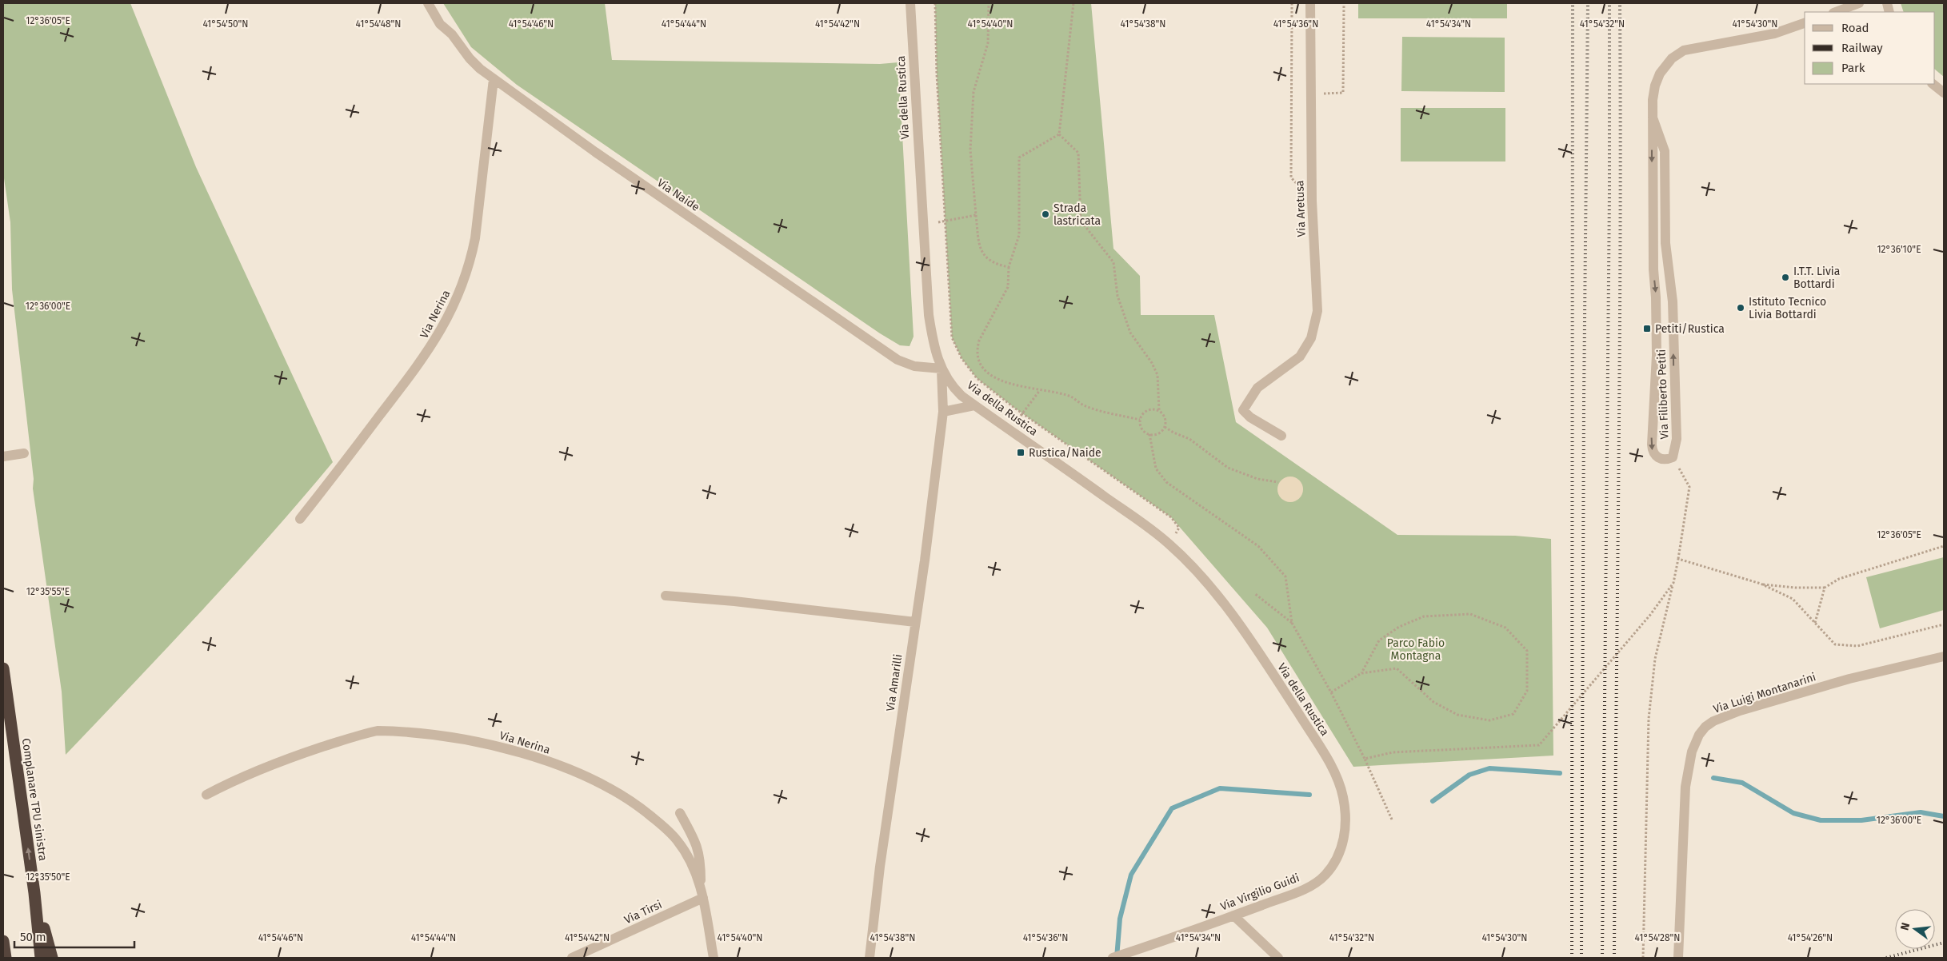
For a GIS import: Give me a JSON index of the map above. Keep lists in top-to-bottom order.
{
  "streets": {
    "highway": ["Complanare TPU sinistra"],
    "street": [
      "Via della Rustica",
      "Via Naide",
      "Via Aretusa",
      "Via Nerina",
      "Via Filiberto Petiti",
      "Via Amarilli",
      "Via Luigi Montanarini",
      "Via Virgilio Guidi",
      "Via Tirsi"
    ]
  },
  "crossings": [
    ["Via della Rustica", "Via Naide"],
    ["Via della Rustica", "Via Amarilli"],
    ["Via della Rustica", "Via Virgilio Guidi"],
    ["Via Naide", "Via Nerina"],
    ["Via Naide", "Via Amarilli"],
    ["Via Nerina", "Via Tirsi"]
  ],
  "one_way": ["Complanare TPU sinistra"],
  "parks": ["Parco Fabio Montagna"],
  "places": {
    "other": ["Strada lastricata", "I.T.T. Livia Bottardi", "Istituto Tecnico Livia Bottardi"],
    "transit": ["Petiti/Rustica", "Rustica/Naide"]
  },
  "legend": ["Road", "Railway", "Park"],
  "scale_bar": "50 m",
  "north": "left",
  "coordinates": [
    "12°36'05\"E",
    "41°54'30\"N",
    "41°54'50\"N",
    "41°54'48\"N",
    "41°54'46\"N",
    "41°54'44\"N",
    "41°54'42\"N",
    "41°54'40\"N",
    "41°54'38\"N",
    "41°54'36\"N",
    "41°54'34\"N",
    "41°54'32\"N",
    "12°36'10\"E",
    "12°36'00\"E",
    "12°35'55\"E",
    "12°35'50\"E",
    "41°54'28\"N",
    "41°54'26\"N"
  ]
}
